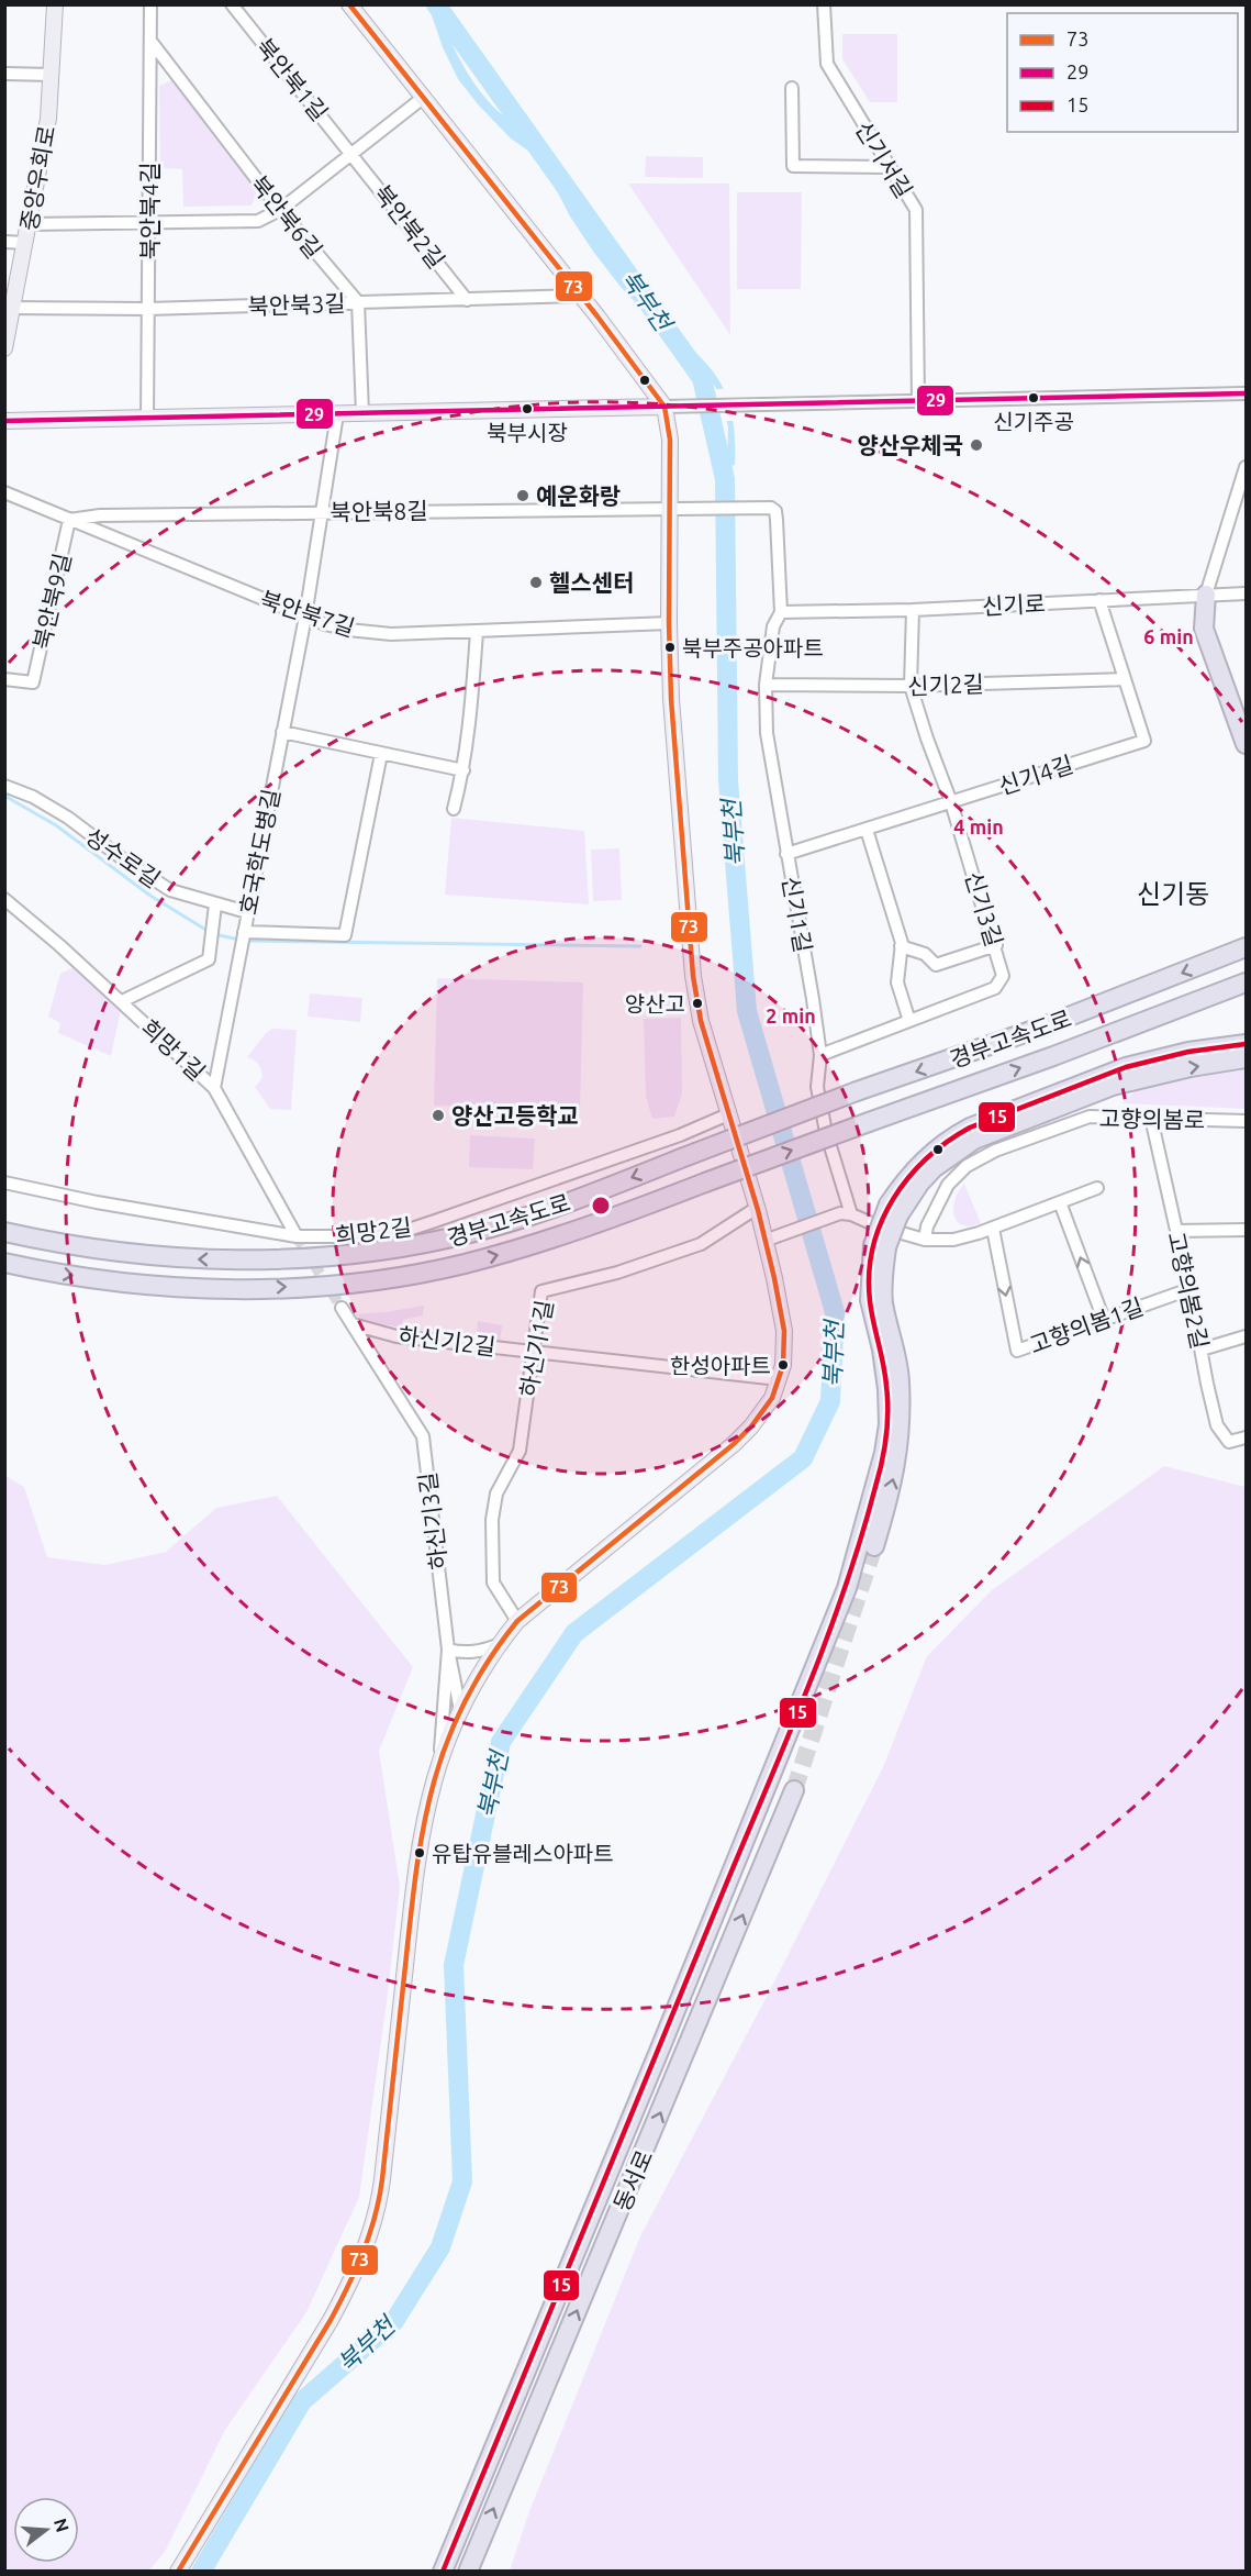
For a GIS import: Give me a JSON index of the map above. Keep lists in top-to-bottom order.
{
  "streets": {
    "highway": ["경부고속도로", "동서로"],
    "main road": ["중앙우회로"],
    "street": [
      "북안북1길",
      "신기서길",
      "북안북4길",
      "북안북6길",
      "북안북2길",
      "북안북3길",
      "북안북8길",
      "북안북9길",
      "신기로",
      "북안북7길",
      "신기2길",
      "신기4길",
      "호국학도병길",
      "성수로길",
      "신기3길",
      "신기1길",
      "희망1길",
      "고향의봄로",
      "희망2길",
      "고향의봄2길",
      "고향의봄1길",
      "하신기2길",
      "하신기1길",
      "하신기3길"
    ]
  },
  "crossings": [
    ["북안북1길", "북안북2길"],
    ["중앙우회로", "북안북3길"],
    ["북안북4길", "북안북6길"],
    ["북안북4길", "북안북3길"],
    ["북안북6길", "북안북3길"],
    ["북안북2길", "북안북3길"],
    ["북안북8길", "북안북9길"],
    ["북안북8길", "신기로"],
    ["북안북8길", "북안북7길"],
    ["북안북8길", "호국학도병길"],
    ["북안북8길", "신기1길"],
    ["북안북9길", "북안북7길"],
    ["신기로", "신기4길"],
    ["신기로", "신기3길"],
    ["신기로", "신기1길"],
    ["북안북7길", "호국학도병길"],
    ["신기2길", "신기4길"],
    ["신기2길", "신기3길"],
    ["신기2길", "신기1길"],
    ["신기4길", "신기3길"],
    ["신기4길", "신기1길"],
    ["호국학도병길", "성수로길"],
    ["호국학도병길", "희망1길"],
    ["신기3길", "신기1길"],
    ["희망1길", "희망2길"],
    ["고향의봄로", "고향의봄2길"],
    ["고향의봄2길", "고향의봄1길"],
    ["하신기2길", "하신기1길"],
    ["하신기2길", "하신기3길"]
  ],
  "districts": ["신기동"],
  "water": ["북부천"],
  "places": [
    "신기주공",
    "북부시장",
    "양산우체국",
    "예운화랑",
    "헬스센터",
    "북부주공아파트",
    "양산고",
    "양산고등학교",
    "한성아파트",
    "유탑유블레스아파트"
  ],
  "lines": ["transit line 73", "transit line 29", "transit line 15"],
  "legend": ["73", "29", "15"],
  "north": "right",
  "rings": ["6 min", "4 min", "2 min"]
}
